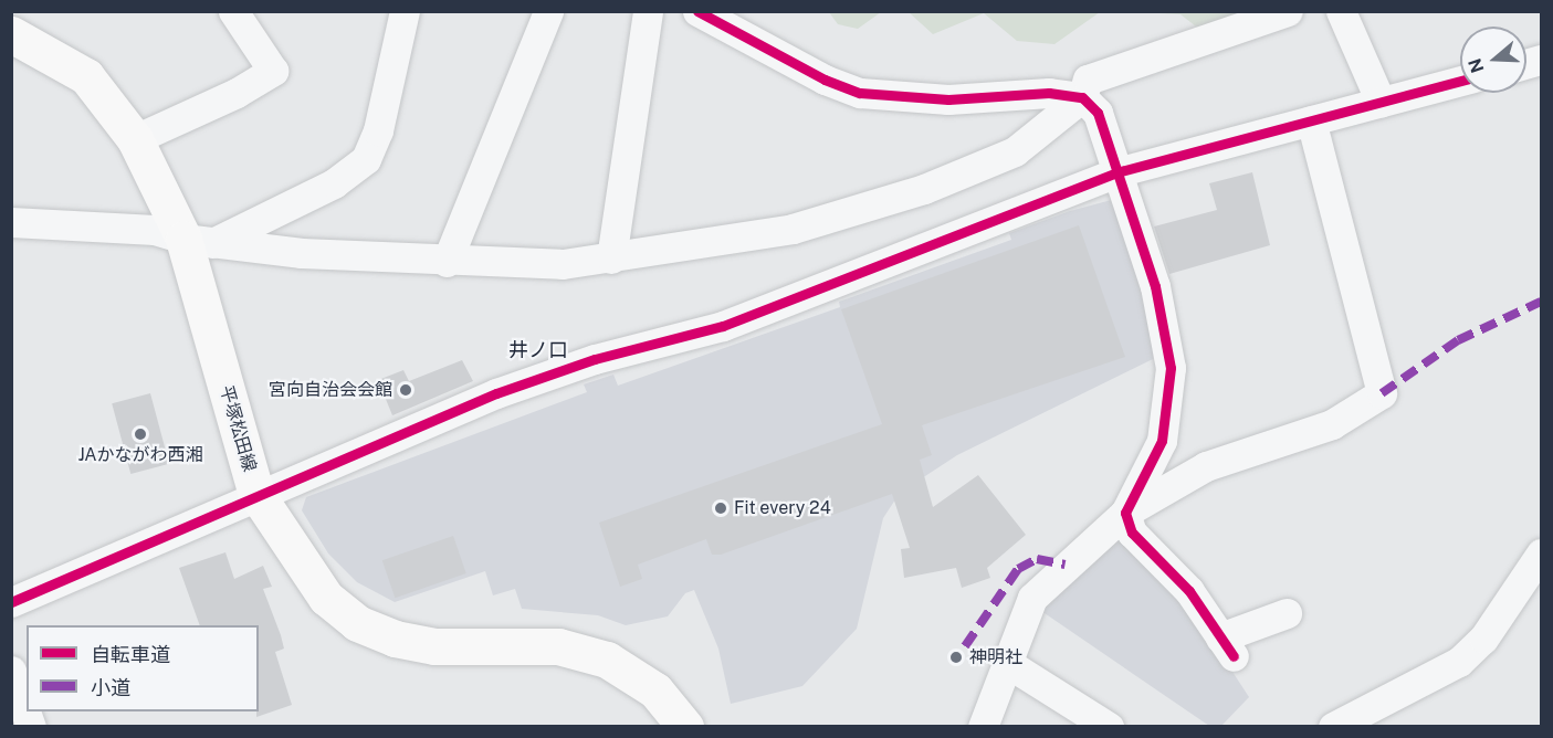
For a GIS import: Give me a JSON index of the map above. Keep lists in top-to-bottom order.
{
  "streets": {
    "main road": ["平塚松田線"]
  },
  "districts": ["井ノ口"],
  "places": [
    "宮向自治会会館",
    "JAかながわ西湘",
    "Fit every 24",
    "神明社"
  ],
  "legend": ["自転車道", "小道"],
  "north": "left"
}
